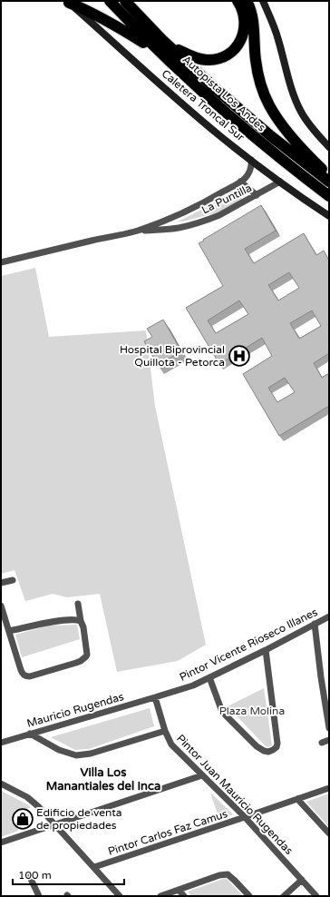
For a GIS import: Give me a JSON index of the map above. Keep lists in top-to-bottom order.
{
  "streets": {
    "highway": ["Autopista Los Andes"],
    "street": [
      "Caletera Troncal Sur",
      "La Puntilla",
      "Pintor Vicente Rioseco Illanes",
      "Mauricio Rugendas",
      "Pintor Juan Mauricio Rugendas",
      "Pintor Carlos Faz Camus"
    ]
  },
  "crossings": [
    ["Caletera Troncal Sur", "La Puntilla"],
    ["Pintor Vicente Rioseco Illanes", "Mauricio Rugendas"],
    ["Pintor Vicente Rioseco Illanes", "Pintor Juan Mauricio Rugendas"],
    ["Mauricio Rugendas", "Pintor Juan Mauricio Rugendas"],
    ["Pintor Juan Mauricio Rugendas", "Pintor Carlos Faz Camus"]
  ],
  "districts": ["Villa Los Manantiales del Inca"],
  "parks": ["Plaza Molina"],
  "places": {
    "hospital": ["Hospital Biprovincial Quillota - Petorca"],
    "shop": ["Edificio de venta de propiedades"]
  },
  "scale_bar": "100 m"
}
